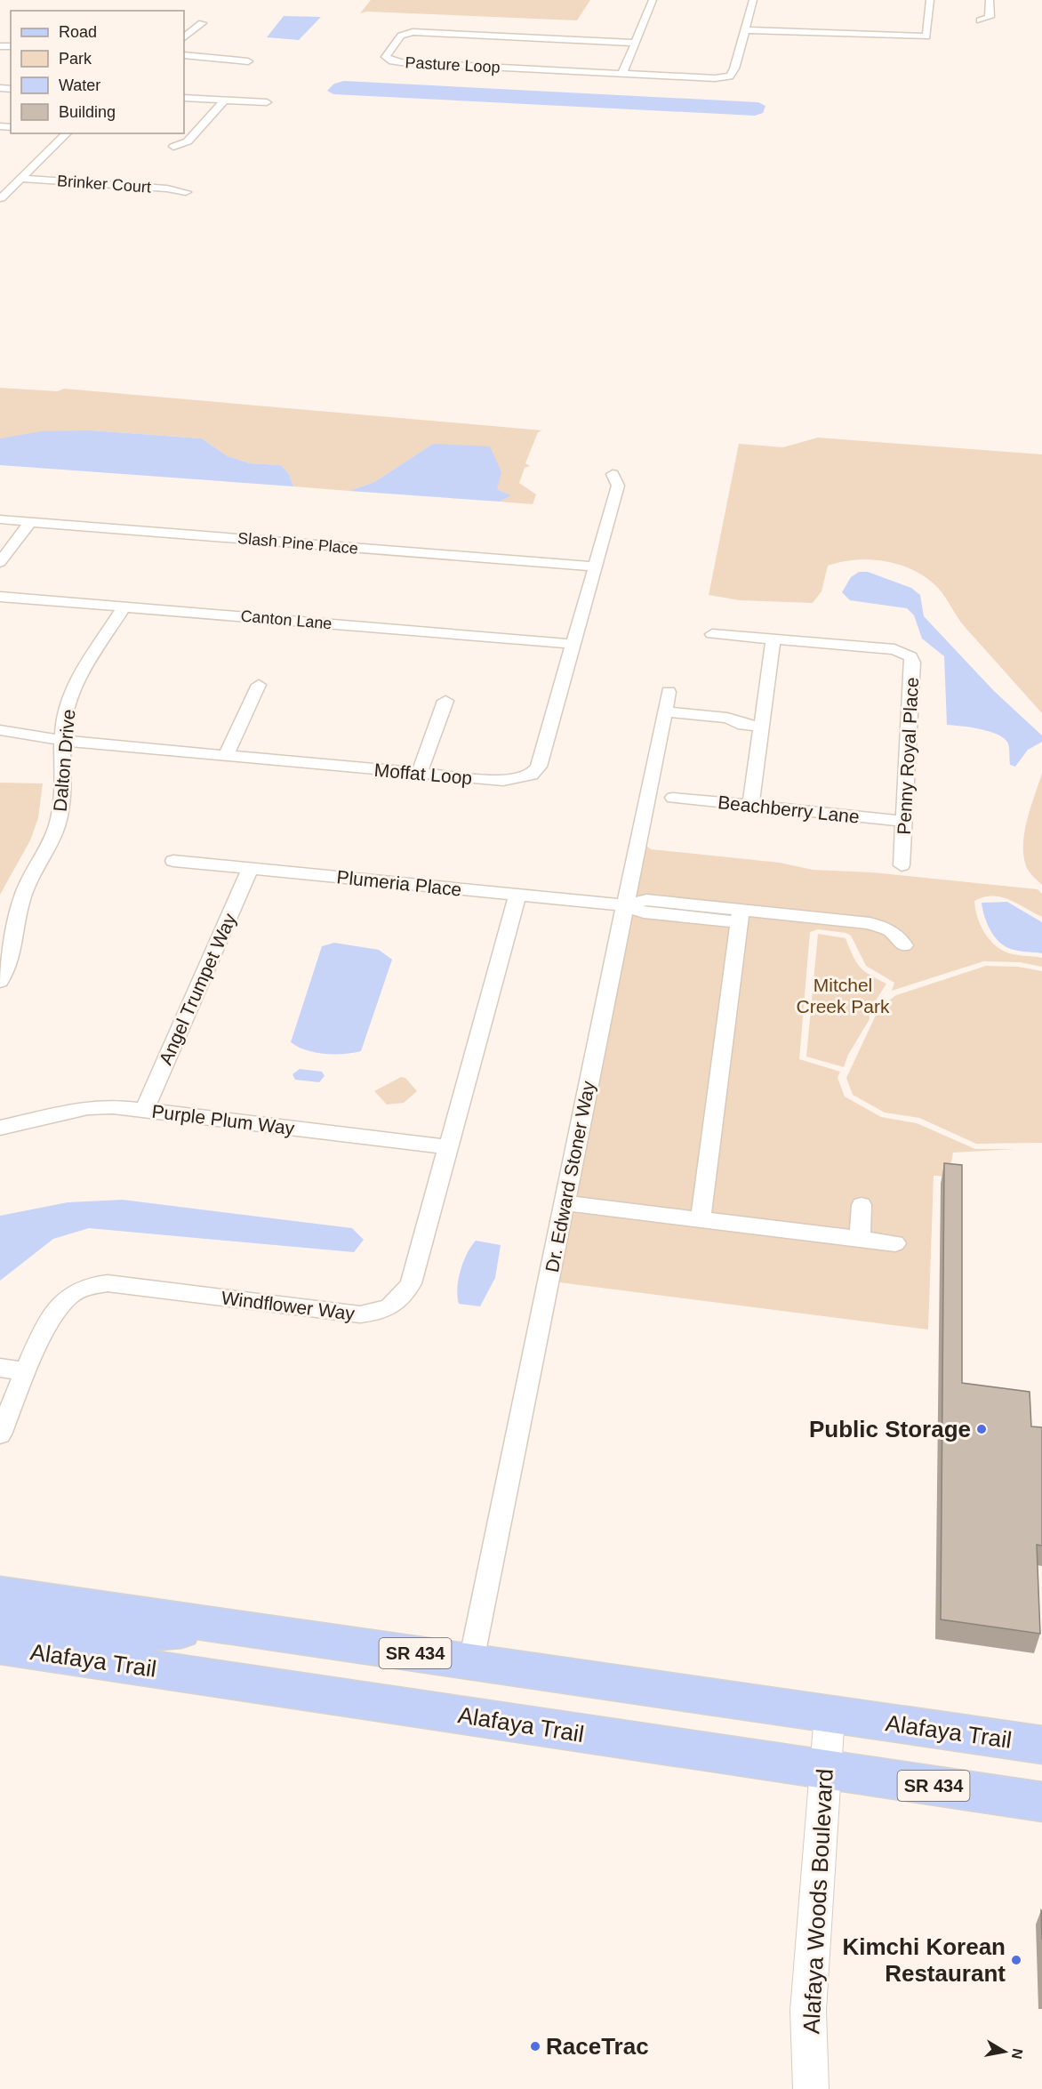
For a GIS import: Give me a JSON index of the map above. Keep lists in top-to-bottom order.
{
  "streets": {
    "main road": ["SR 434", "Alafaya Trail"],
    "street": [
      "Pasture Loop",
      "Brinker Court",
      "Slash Pine Place",
      "Canton Lane",
      "Penny Royal Place",
      "Dalton Drive",
      "Moffat Loop",
      "Beachberry Lane",
      "Plumeria Place",
      "Angel Trumpet Way",
      "Purple Plum Way",
      "Dr. Edward Stoner Way",
      "Windflower Way",
      "Alafaya Woods Boulevard"
    ]
  },
  "crossings": [
    ["Slash Pine Place", "Moffat Loop"],
    ["Canton Lane", "Dalton Drive"],
    ["Canton Lane", "Moffat Loop"],
    ["Penny Royal Place", "Beachberry Lane"],
    ["Dalton Drive", "Moffat Loop"],
    ["Plumeria Place", "Angel Trumpet Way"],
    ["Plumeria Place", "Dr. Edward Stoner Way"],
    ["Plumeria Place", "Windflower Way"],
    ["Angel Trumpet Way", "Purple Plum Way"],
    ["Purple Plum Way", "Windflower Way"],
    ["Dr. Edward Stoner Way", "Alafaya Trail"],
    ["Alafaya Trail", "Alafaya Woods Boulevard"]
  ],
  "parks": ["Mitchel Creek Park"],
  "places": ["Public Storage", "Kimchi Korean Restaurant", "RaceTrac"],
  "legend": [
    "Road",
    "Park",
    "Water",
    "Building"
  ],
  "north": "right"
}
